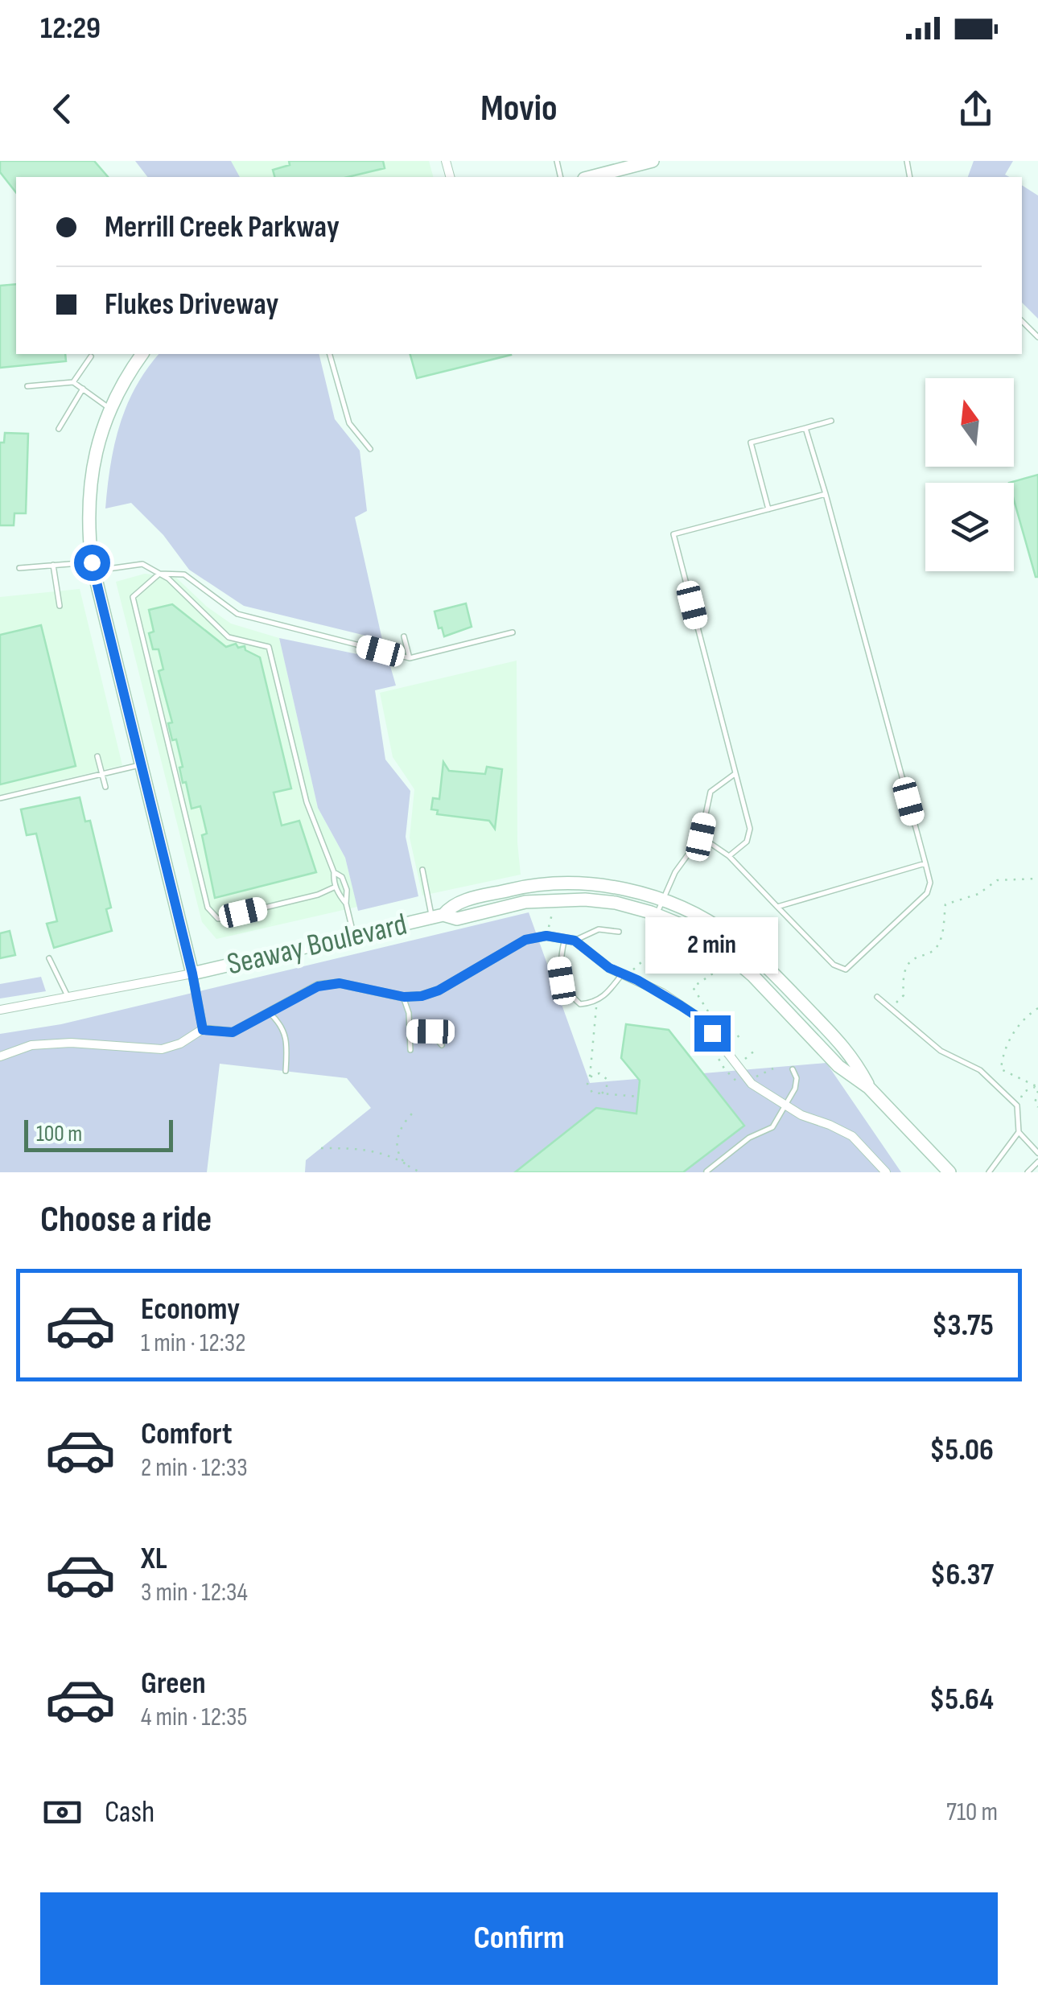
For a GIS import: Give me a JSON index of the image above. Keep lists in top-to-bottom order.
{
  "streets": {
    "street": ["Seaway Boulevard"]
  },
  "scale_bar": "100 m",
  "north": "top",
  "page": {
    "status": "12:29",
    "header": "Movio",
    "banner": ["Merrill Creek Parkway", "Flukes Driveway"],
    "bubble": "2 min",
    "scale": "100 m",
    "heading": "Choose a ride",
    "list": [
      {
        "name": "Economy",
        "note": "1 min · 12:32",
        "value": "$3.75"
      },
      {
        "name": "Comfort",
        "note": "2 min · 12:33",
        "value": "$5.06"
      },
      {
        "name": "XL",
        "note": "3 min · 12:34",
        "value": "$6.37"
      },
      {
        "name": "Green",
        "note": "4 min · 12:35",
        "value": "$5.64"
      }
    ],
    "pay": ["Cash", "710 m"],
    "buttons": "Confirm"
  }
}
